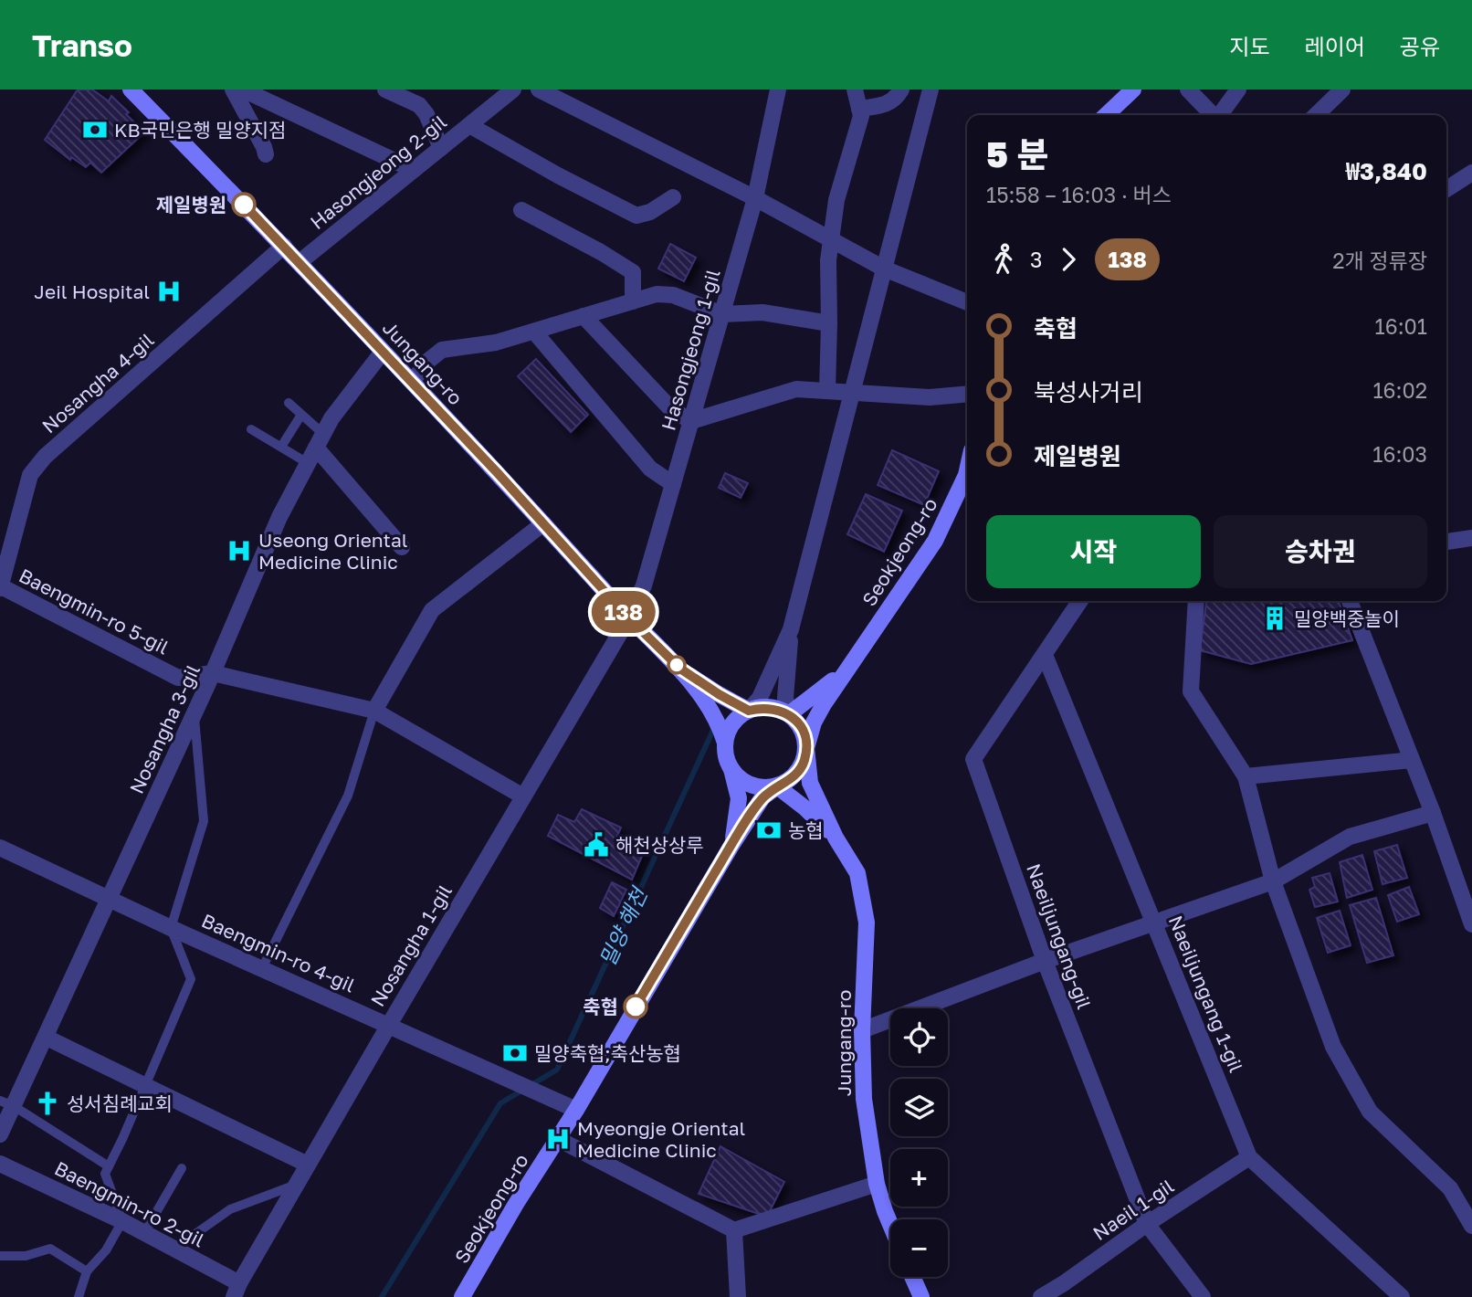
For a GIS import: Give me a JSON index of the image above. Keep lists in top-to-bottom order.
{
  "streets": {
    "street": [
      "Hasongjeong 2-gil",
      "Hasongjeong 1-gil",
      "Jungang-ro",
      "Nosangha 4-gil",
      "Seokjeong-ro",
      "Baengmin-ro 5-gil",
      "Nosangha 3-gil",
      "Naeiljungang-gil",
      "Nosangha 1-gil",
      "Baengmin-ro 4-gil",
      "Naeiljungang 1-gil",
      "Baengmin-ro 2-gil",
      "Naeil 1-gil"
    ]
  },
  "crossings": [
    ["Hasongjeong 2-gil", "Jungang-ro"],
    ["Hasongjeong 1-gil", "Jungang-ro"],
    ["Hasongjeong 1-gil", "Nosangha 1-gil"],
    ["Jungang-ro", "Nosangha 4-gil"],
    ["Jungang-ro", "Nosangha 3-gil"],
    ["Jungang-ro", "Nosangha 1-gil"],
    ["Nosangha 4-gil", "Baengmin-ro 5-gil"],
    ["Seokjeong-ro", "Baengmin-ro 4-gil"],
    ["Baengmin-ro 5-gil", "Nosangha 3-gil"],
    ["Baengmin-ro 5-gil", "Nosangha 1-gil"],
    ["Nosangha 3-gil", "Baengmin-ro 4-gil"],
    ["Naeiljungang-gil", "Naeiljungang 1-gil"],
    ["Naeiljungang-gil", "Naeil 1-gil"],
    ["Nosangha 1-gil", "Baengmin-ro 4-gil"],
    ["Nosangha 1-gil", "Baengmin-ro 2-gil"],
    ["Naeiljungang 1-gil", "Naeil 1-gil"]
  ],
  "water": ["밀양 해천"],
  "places": {
    "bank": ["KB국민은행 밀양지점", "농협", "밀양축협;축산농협"],
    "other": ["제일병원", "축협"],
    "hospital": ["Jeil Hospital", "Useong Oriental Medicine Clinic", "Myeongje Oriental Medicine Clinic"],
    "building": ["밀양백중놀이"],
    "public building": ["해천상상루"],
    "church": ["성서침례교회"]
  },
  "lines": ["bus line 138"],
  "page": {
    "header": "Transo",
    "nav": ["지도", "레이어", "공유"],
    "on_map": "138",
    "heading": ["5 분", "15:58 – 16:03 · 버스", "₩3,840"],
    "legs": ["3", "138", "2개 정류장"],
    "list": [
      {
        "name": "축협",
        "value": "16:01"
      },
      {
        "name": "북성사거리",
        "value": "16:02"
      },
      {
        "name": "제일병원",
        "value": "16:03"
      }
    ],
    "buttons": ["시작", "승차권"],
    "map_buttons": ["+", "−"]
  }
}
